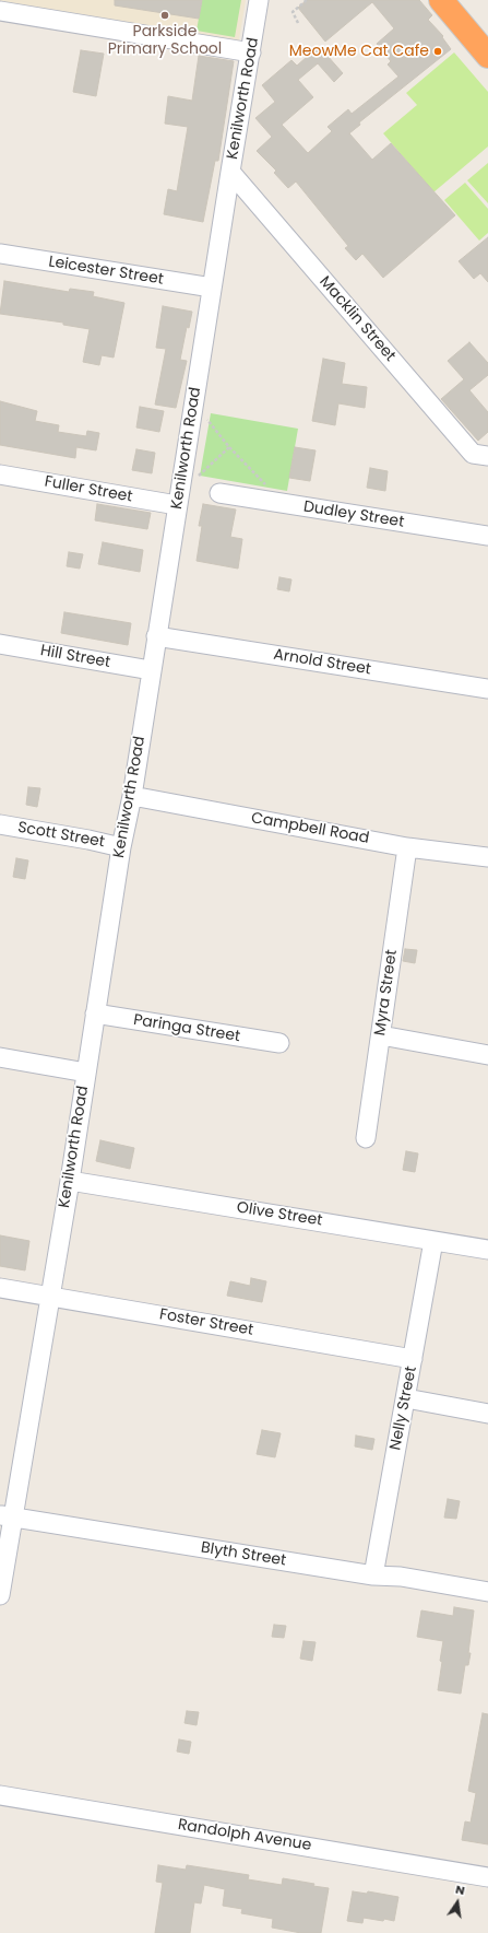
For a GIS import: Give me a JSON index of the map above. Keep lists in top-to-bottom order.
{
  "streets": {
    "street": [
      "Kenilworth Road",
      "Leicester Street",
      "Macklin Street",
      "Fuller Street",
      "Dudley Street",
      "Hill Street",
      "Arnold Street",
      "Campbell Road",
      "Scott Street",
      "Myra Street",
      "Paringa Street",
      "Olive Street",
      "Foster Street",
      "Nelly Street",
      "Blyth Street",
      "Randolph Avenue"
    ]
  },
  "crossings": [
    ["Kenilworth Road", "Leicester Street"],
    ["Kenilworth Road", "Macklin Street"],
    ["Kenilworth Road", "Fuller Street"],
    ["Kenilworth Road", "Hill Street"],
    ["Kenilworth Road", "Arnold Street"],
    ["Kenilworth Road", "Campbell Road"],
    ["Kenilworth Road", "Scott Street"],
    ["Kenilworth Road", "Paringa Street"],
    ["Kenilworth Road", "Olive Street"],
    ["Kenilworth Road", "Foster Street"],
    ["Kenilworth Road", "Blyth Street"],
    ["Campbell Road", "Myra Street"],
    ["Olive Street", "Nelly Street"],
    ["Foster Street", "Nelly Street"],
    ["Nelly Street", "Blyth Street"]
  ],
  "places": ["Parkside Primary School", "MeowMe Cat Cafe"],
  "north": "top"
}
